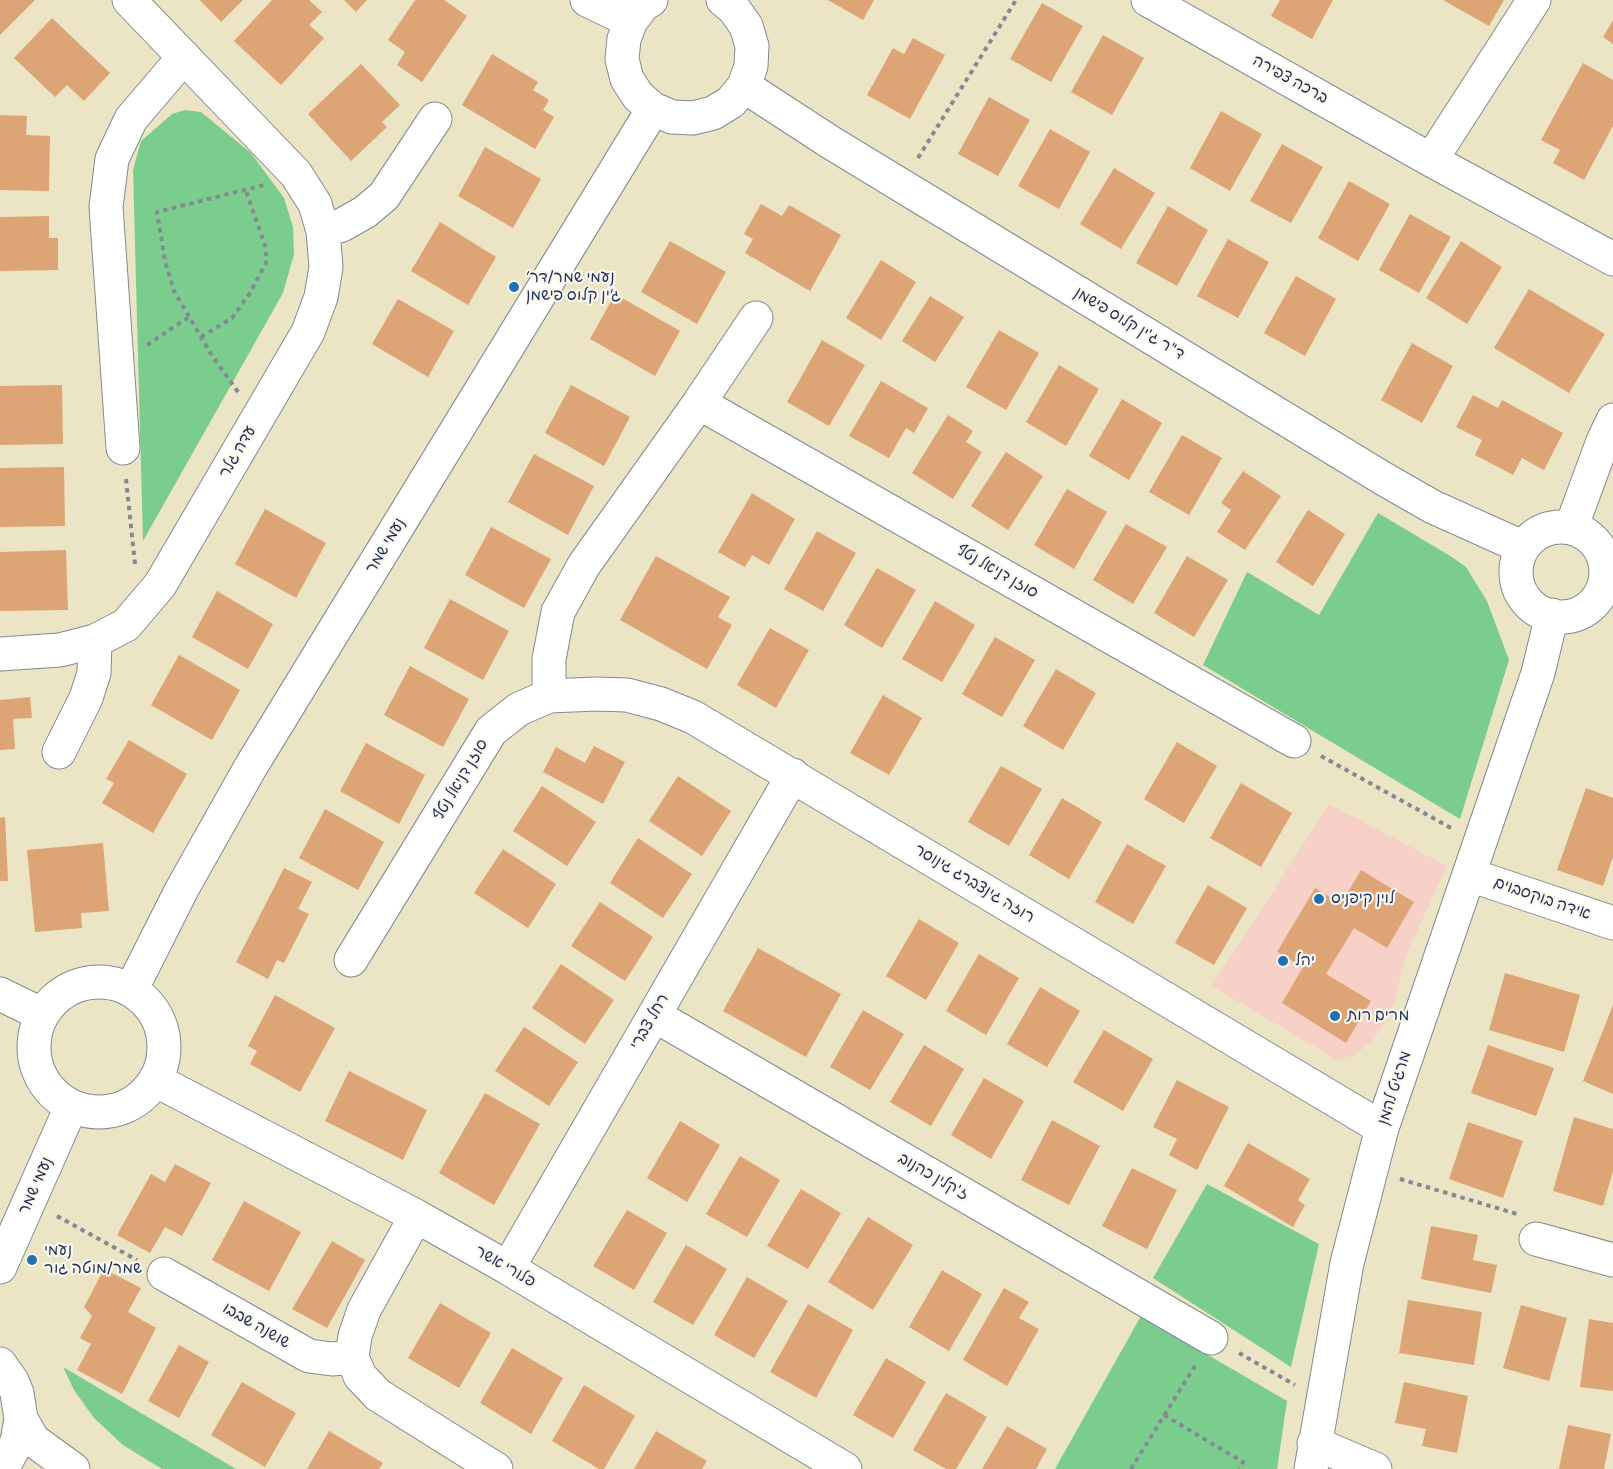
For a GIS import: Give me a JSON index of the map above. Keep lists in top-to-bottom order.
{
  "streets": {
    "street": [
      "ברכה צפירה",
      "ד\"ר ג'ין קלוס פישמן",
      "עדה גלר",
      "נעמי שמר",
      "סוזן דניאל נטף",
      "רוזה גינצברג גינוסר",
      "אידה בוקסבוים",
      "רחל צברי",
      "מרגיט להמן",
      "ז'קלין כהנוב",
      "פלורי אשר",
      "שושנה שבבו"
    ]
  },
  "crossings": [
    ["ד\"ר ג'ין קלוס פישמן", "מרגיט להמן"],
    ["נעמי שמר", "פלורי אשר"],
    ["סוזן דניאל נטף", "רוזה גינצברג גינוסר"],
    ["רוזה גינצברג גינוסר", "רחל צברי"],
    ["רוזה גינצברג גינוסר", "מרגיט להמן"],
    ["אידה בוקסבוים", "מרגיט להמן"],
    ["רחל צברי", "ז'קלין כהנוב"],
    ["רחל צברי", "פלורי אשר"]
  ],
  "places": [
    "נעמי שמר/דר׳ ג׳ין קלוס פישמן",
    "לוין קיפניס",
    "יהל",
    "מרים רות",
    "נעמי שמר/מוטה גור"
  ]
}
